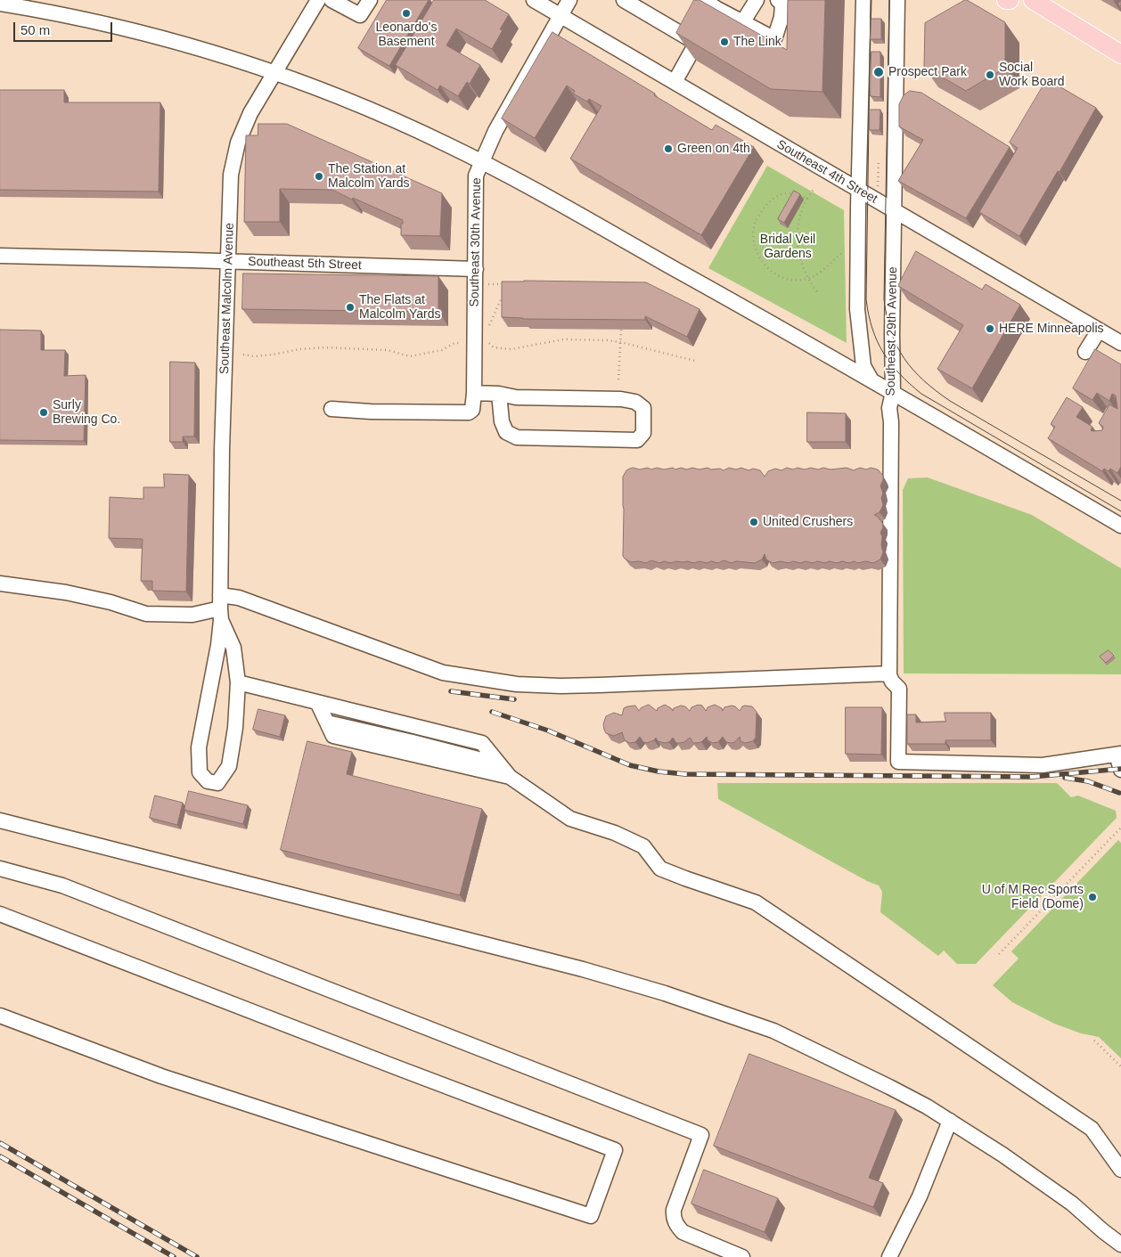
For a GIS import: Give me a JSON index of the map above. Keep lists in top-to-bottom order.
{
  "streets": {
    "street": [
      "Southeast 4th Street",
      "Southeast 30th Avenue",
      "Southeast 5th Street",
      "Southeast Malcolm Avenue",
      "Southeast 29th Avenue"
    ]
  },
  "crossings": [
    ["Southeast 4th Street", "Southeast 30th Avenue"],
    ["Southeast 4th Street", "Southeast 29th Avenue"],
    ["Southeast 30th Avenue", "Southeast 5th Street"],
    ["Southeast 5th Street", "Southeast Malcolm Avenue"]
  ],
  "parks": ["Bridal Veil Gardens"],
  "places": [
    "Leonardo's Basement",
    "The Link",
    "Prospect Park",
    "Social Work Board",
    "Green on 4th",
    "The Station at Malcolm Yards",
    "The Flats at Malcolm Yards",
    "HERE Minneapolis",
    "Surly Brewing Co.",
    "United Crushers",
    "U of M Rec Sports Field (Dome)"
  ],
  "scale_bar": "50 m"
}
